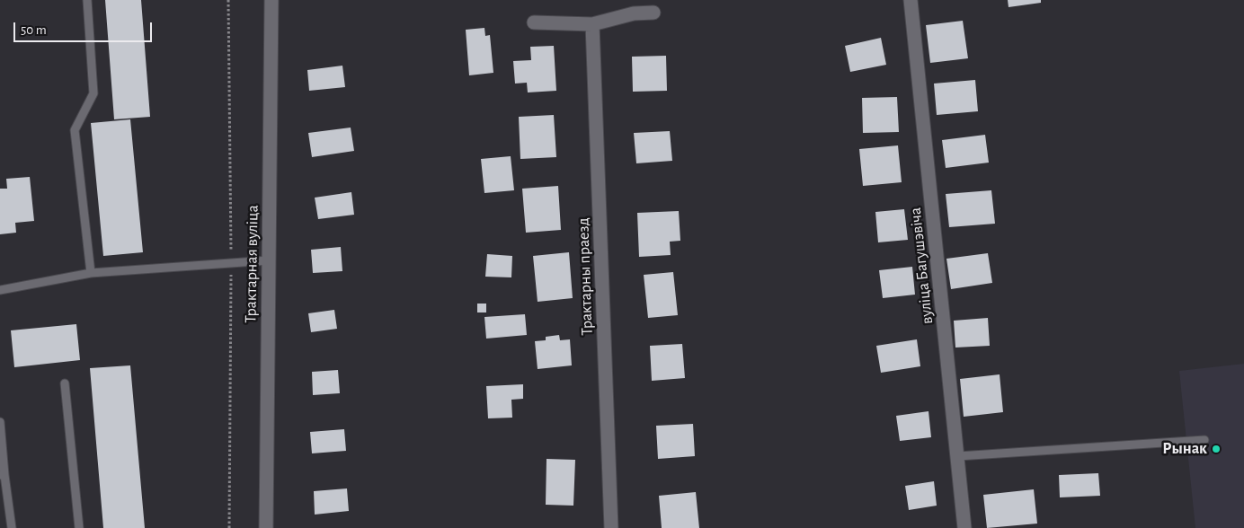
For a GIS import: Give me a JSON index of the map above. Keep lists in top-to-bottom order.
{
  "streets": {
    "street": ["Трактарная вуліца", "вуліца Багушэвіча", "Трактарны праезд"]
  },
  "places": ["Рынак"],
  "scale_bar": "50 m"
}
